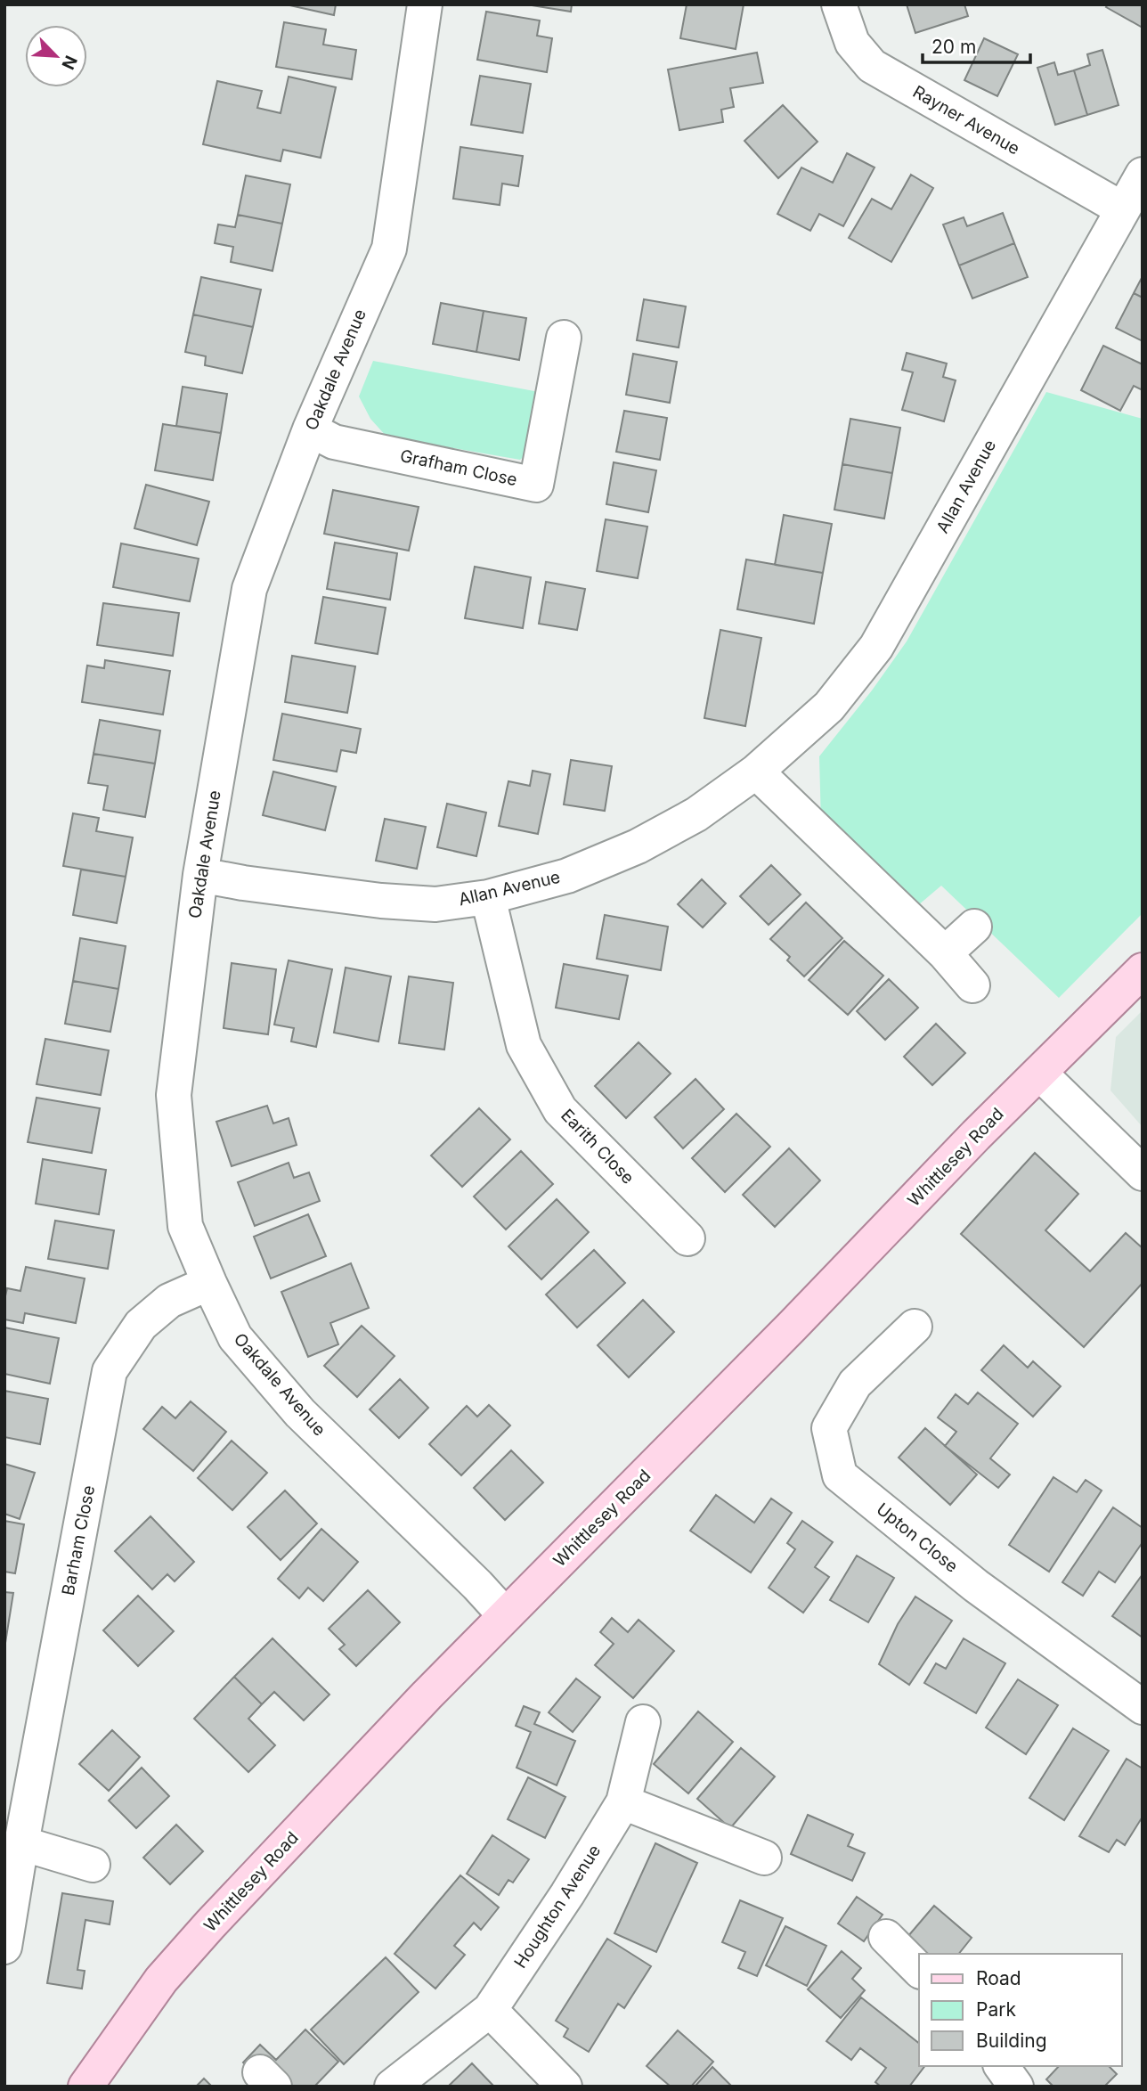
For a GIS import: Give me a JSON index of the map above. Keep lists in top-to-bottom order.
{
  "streets": {
    "main road": ["Whittlesey Road"],
    "street": [
      "Rayner Avenue",
      "Oakdale Avenue",
      "Grafham Close",
      "Allan Avenue",
      "Earith Close",
      "Upton Close",
      "Barham Close",
      "Houghton Avenue"
    ]
  },
  "crossings": [
    ["Rayner Avenue", "Allan Avenue"],
    ["Oakdale Avenue", "Grafham Close"],
    ["Oakdale Avenue", "Allan Avenue"],
    ["Oakdale Avenue", "Whittlesey Road"],
    ["Oakdale Avenue", "Barham Close"],
    ["Allan Avenue", "Earith Close"]
  ],
  "legend": ["Road", "Park", "Building"],
  "scale_bar": "20 m",
  "north": "bottom right"
}
